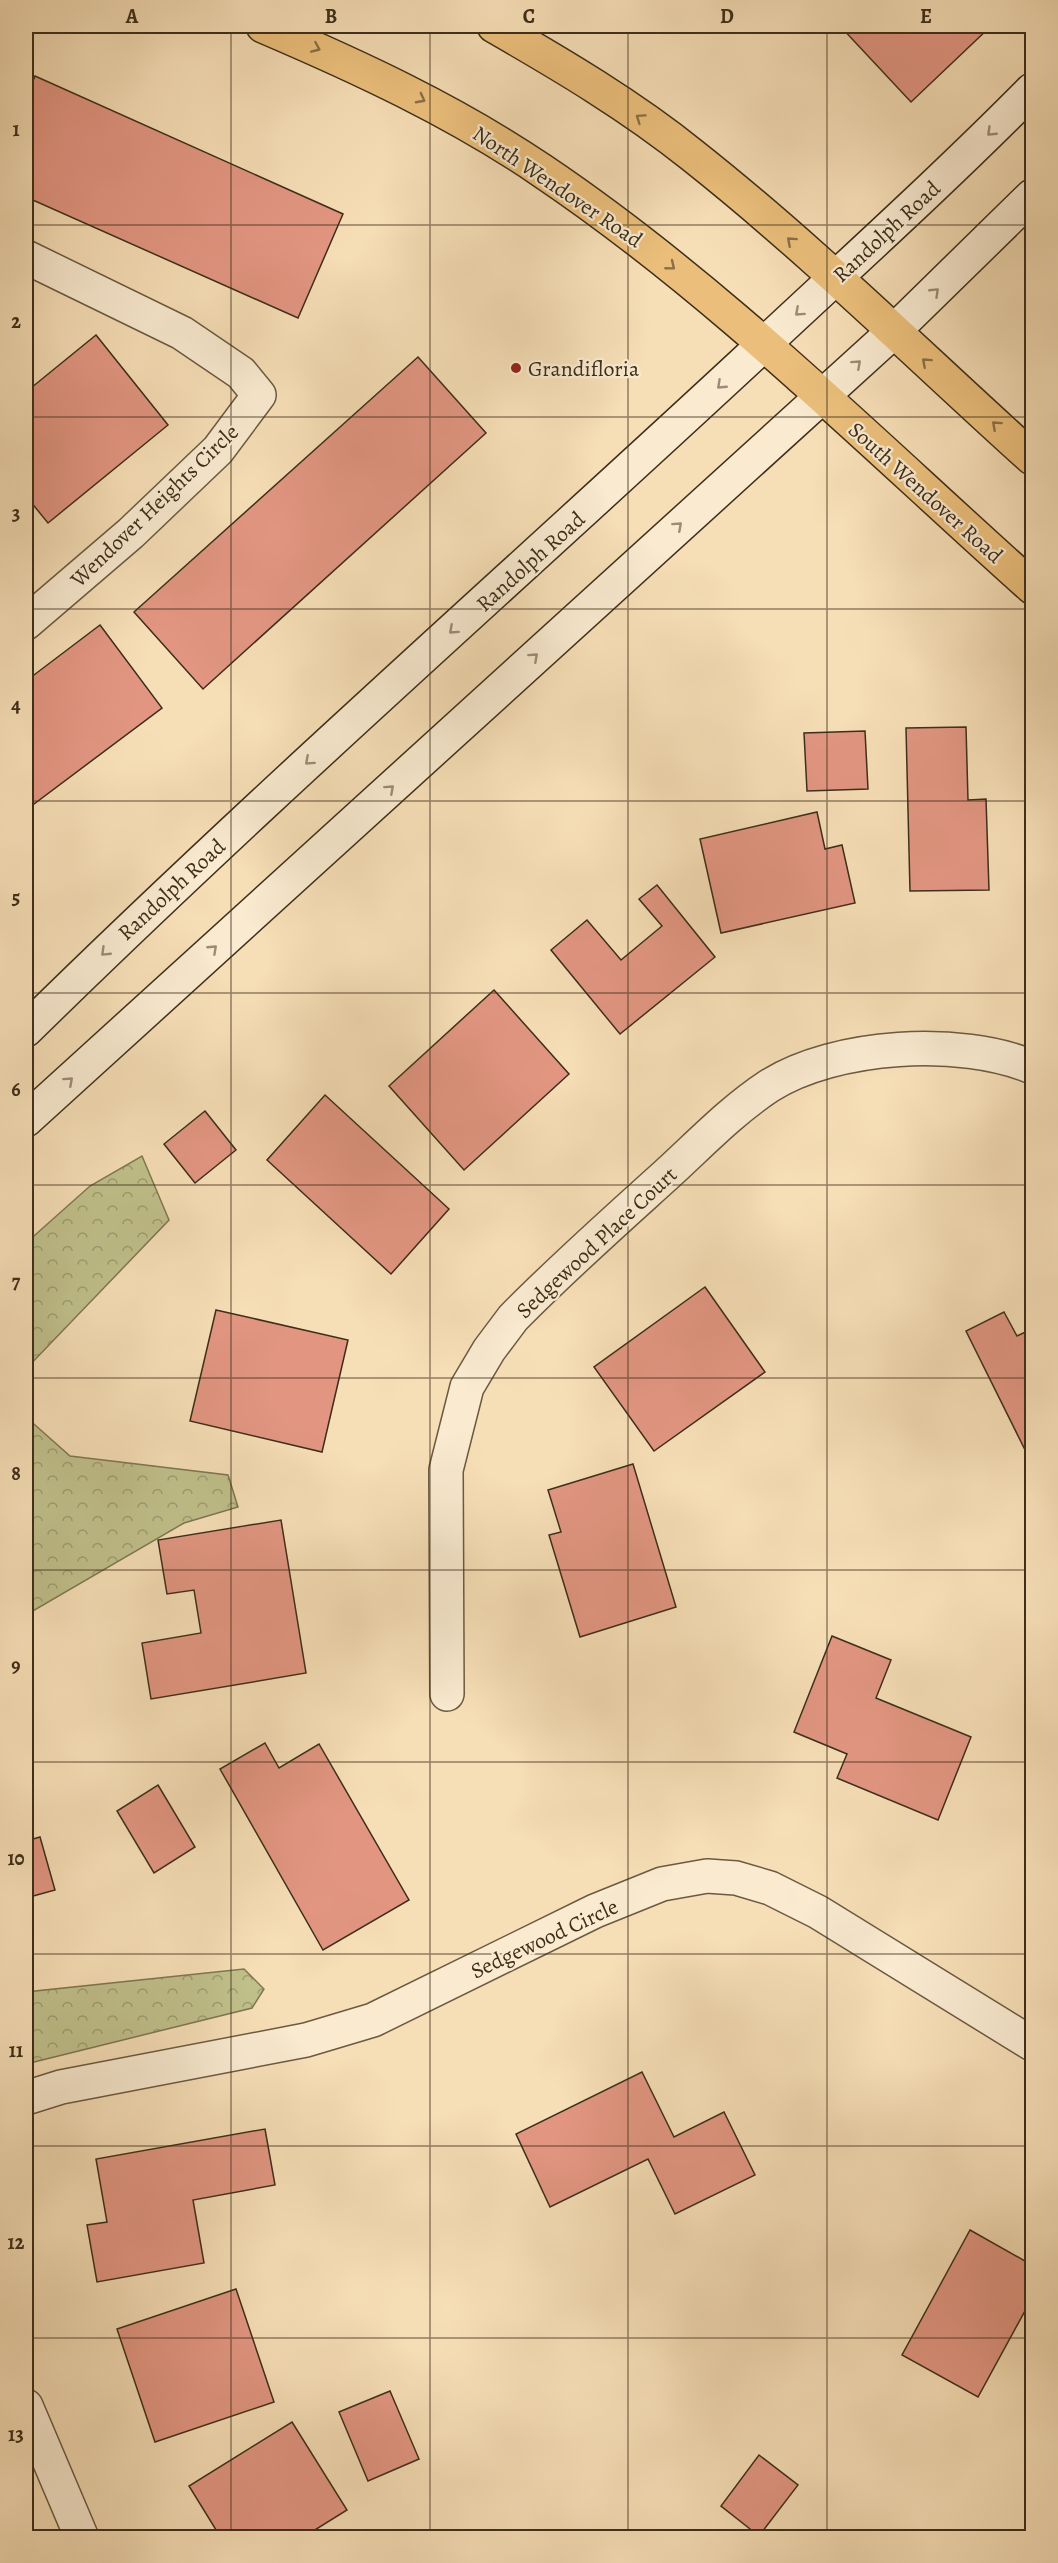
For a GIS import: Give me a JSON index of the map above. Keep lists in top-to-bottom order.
{
  "streets": {
    "main road": ["North Wendover Road", "South Wendover Road"],
    "street": [
      "Randolph Road",
      "Wendover Heights Circle",
      "Sedgewood Place Court",
      "Sedgewood Circle"
    ]
  },
  "crossings": [
    ["North Wendover Road", "Randolph Road"],
    ["North Wendover Road", "South Wendover Road"]
  ],
  "places": ["Grandifloria"],
  "grid": {
    "columns": [
      "A",
      "B",
      "C",
      "D",
      "E"
    ],
    "rows": [
      "1",
      "2",
      "3",
      "4",
      "5",
      "6",
      "7",
      "8",
      "9",
      "10",
      "11",
      "12",
      "13"
    ]
  }
}
